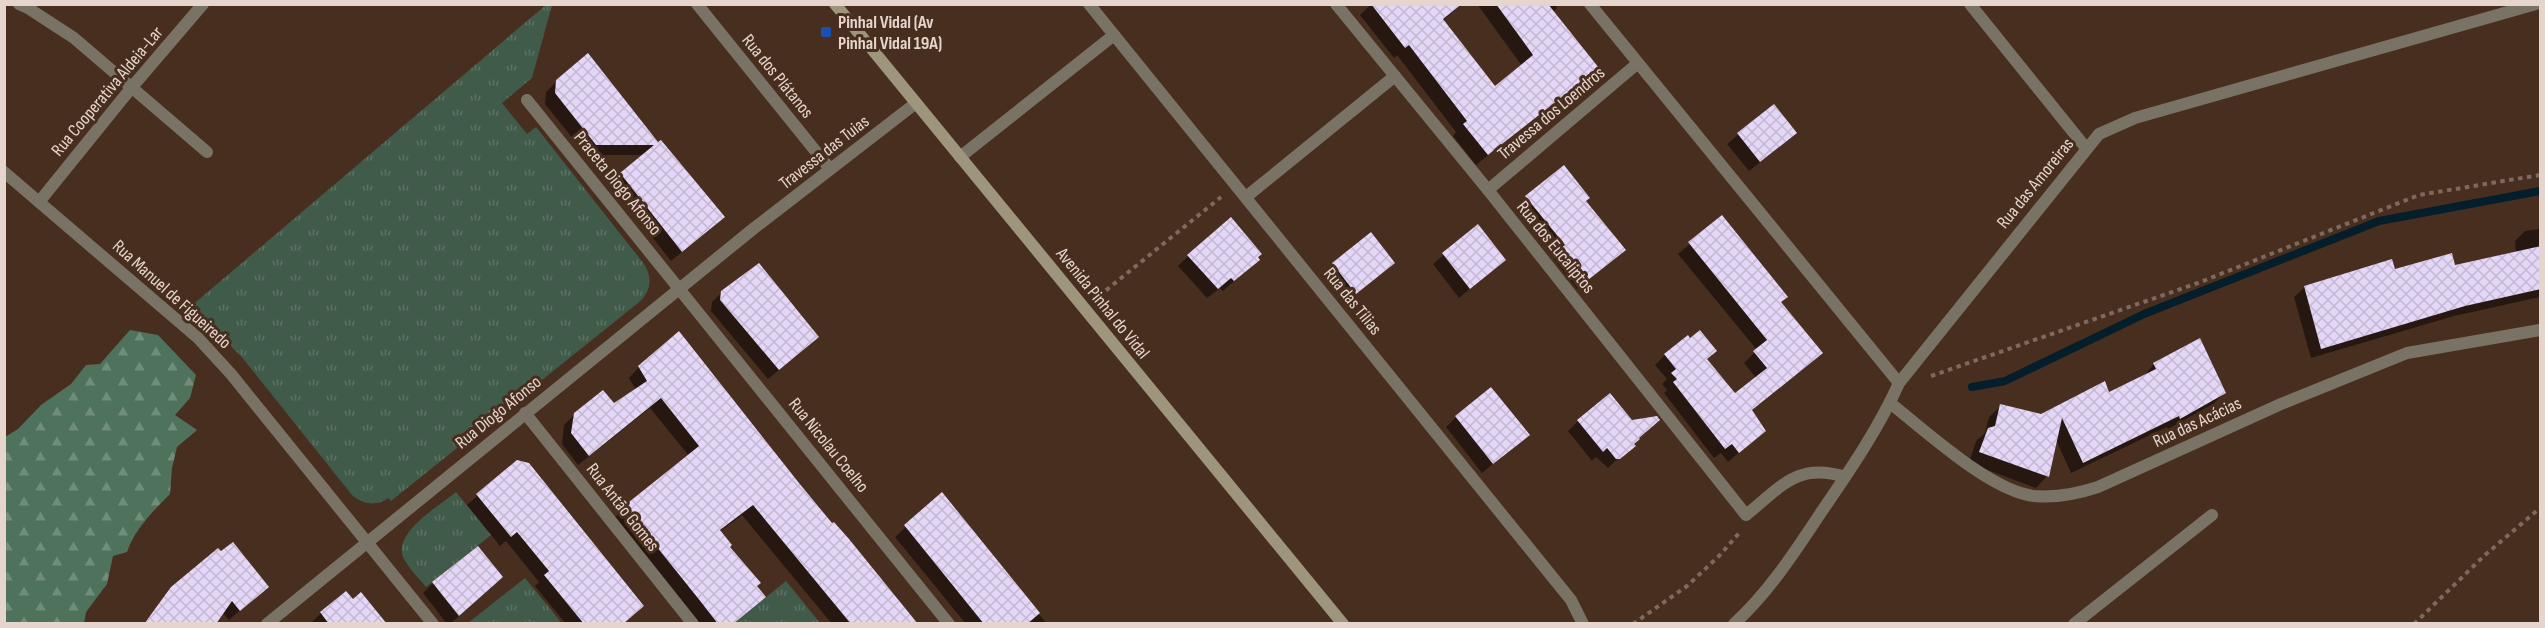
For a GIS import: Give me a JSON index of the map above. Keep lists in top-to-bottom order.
{
  "streets": {
    "street": [
      "Rua dos Plátanos",
      "Rua Cooperativa Aldeia-Lar",
      "Travessa dos Loendros",
      "Travessa das Tuias",
      "Praceta Diogo Afonso",
      "Rua das Amoreiras",
      "Rua dos Eucaliptos",
      "Rua Manuel de Figueiredo",
      "Rua das Tílias",
      "Avenida Pinhal do Vidal",
      "Rua Diogo Afonso",
      "Rua das Acácias",
      "Rua Nicolau Coelho",
      "Rua Antão Gomes"
    ]
  },
  "crossings": [
    ["Rua dos Plátanos", "Travessa das Tuias"],
    ["Rua Cooperativa Aldeia-Lar", "Rua Manuel de Figueiredo"],
    ["Travessa dos Loendros", "Rua dos Eucaliptos"],
    ["Travessa das Tuias", "Avenida Pinhal do Vidal"],
    ["Travessa das Tuias", "Rua Diogo Afonso"],
    ["Praceta Diogo Afonso", "Rua Diogo Afonso"],
    ["Praceta Diogo Afonso", "Rua Nicolau Coelho"],
    ["Rua das Amoreiras", "Rua das Acácias"],
    ["Rua Manuel de Figueiredo", "Rua Diogo Afonso"],
    ["Rua Diogo Afonso", "Rua Nicolau Coelho"],
    ["Rua Diogo Afonso", "Rua Antão Gomes"]
  ],
  "places": {
    "transit": ["Pinhal Vidal (Av Pinhal Vidal 19A)"]
  }
}
